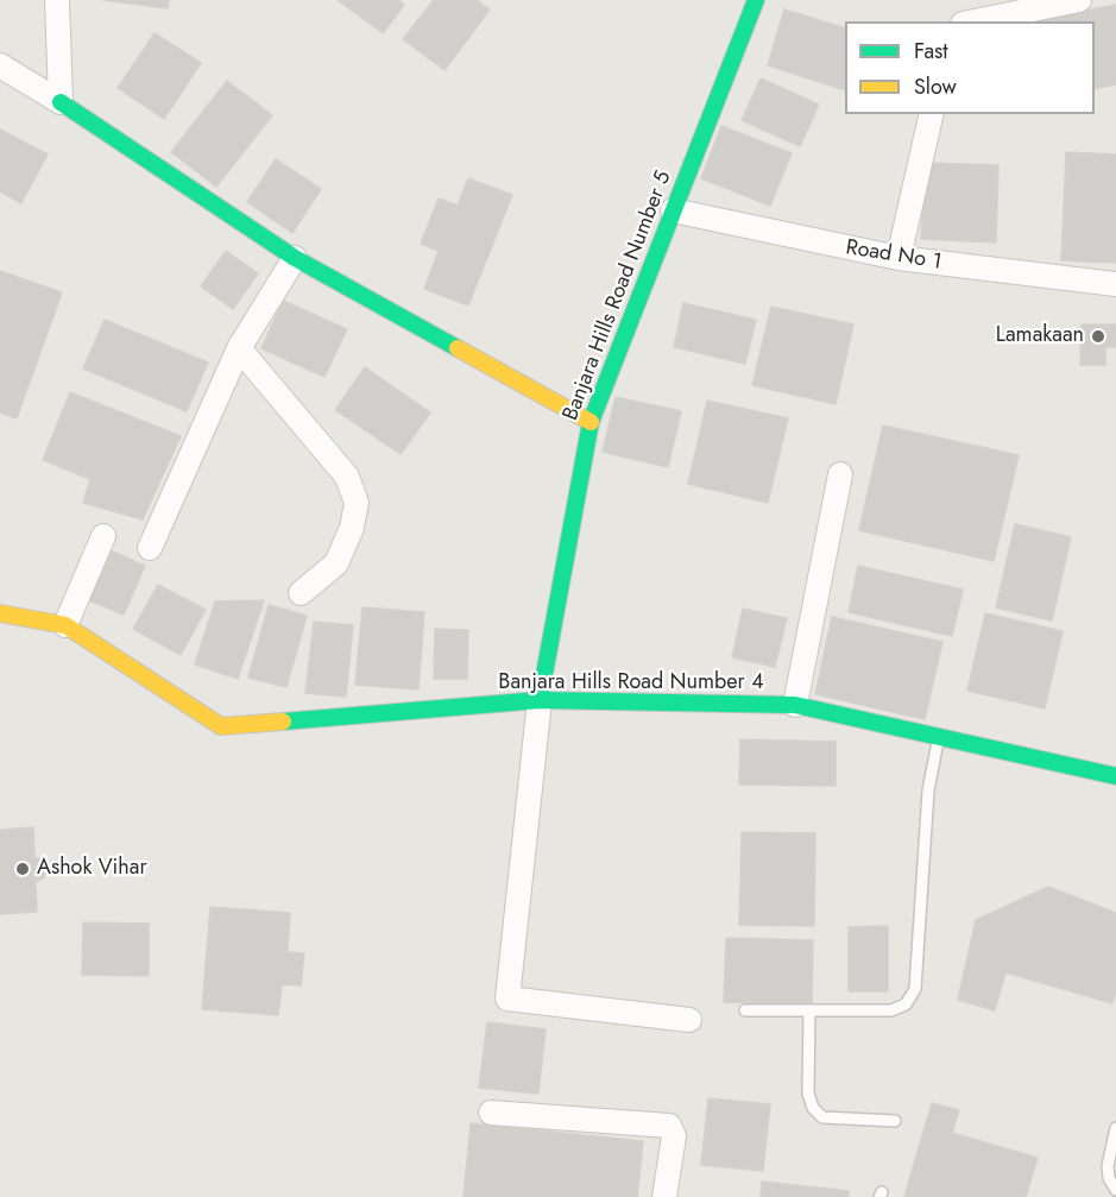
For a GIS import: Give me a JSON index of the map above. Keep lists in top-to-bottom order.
{
  "streets": {
    "street": ["Road No 1", "Banjara Hills Road Number 5", "Banjara Hills Road Number 4"]
  },
  "crossings": [
    ["Road No 1", "Banjara Hills Road Number 5"],
    ["Banjara Hills Road Number 5", "Banjara Hills Road Number 4"]
  ],
  "places": ["Lamakaan", "Ashok Vihar"],
  "legend": ["Fast", "Slow"]
}
